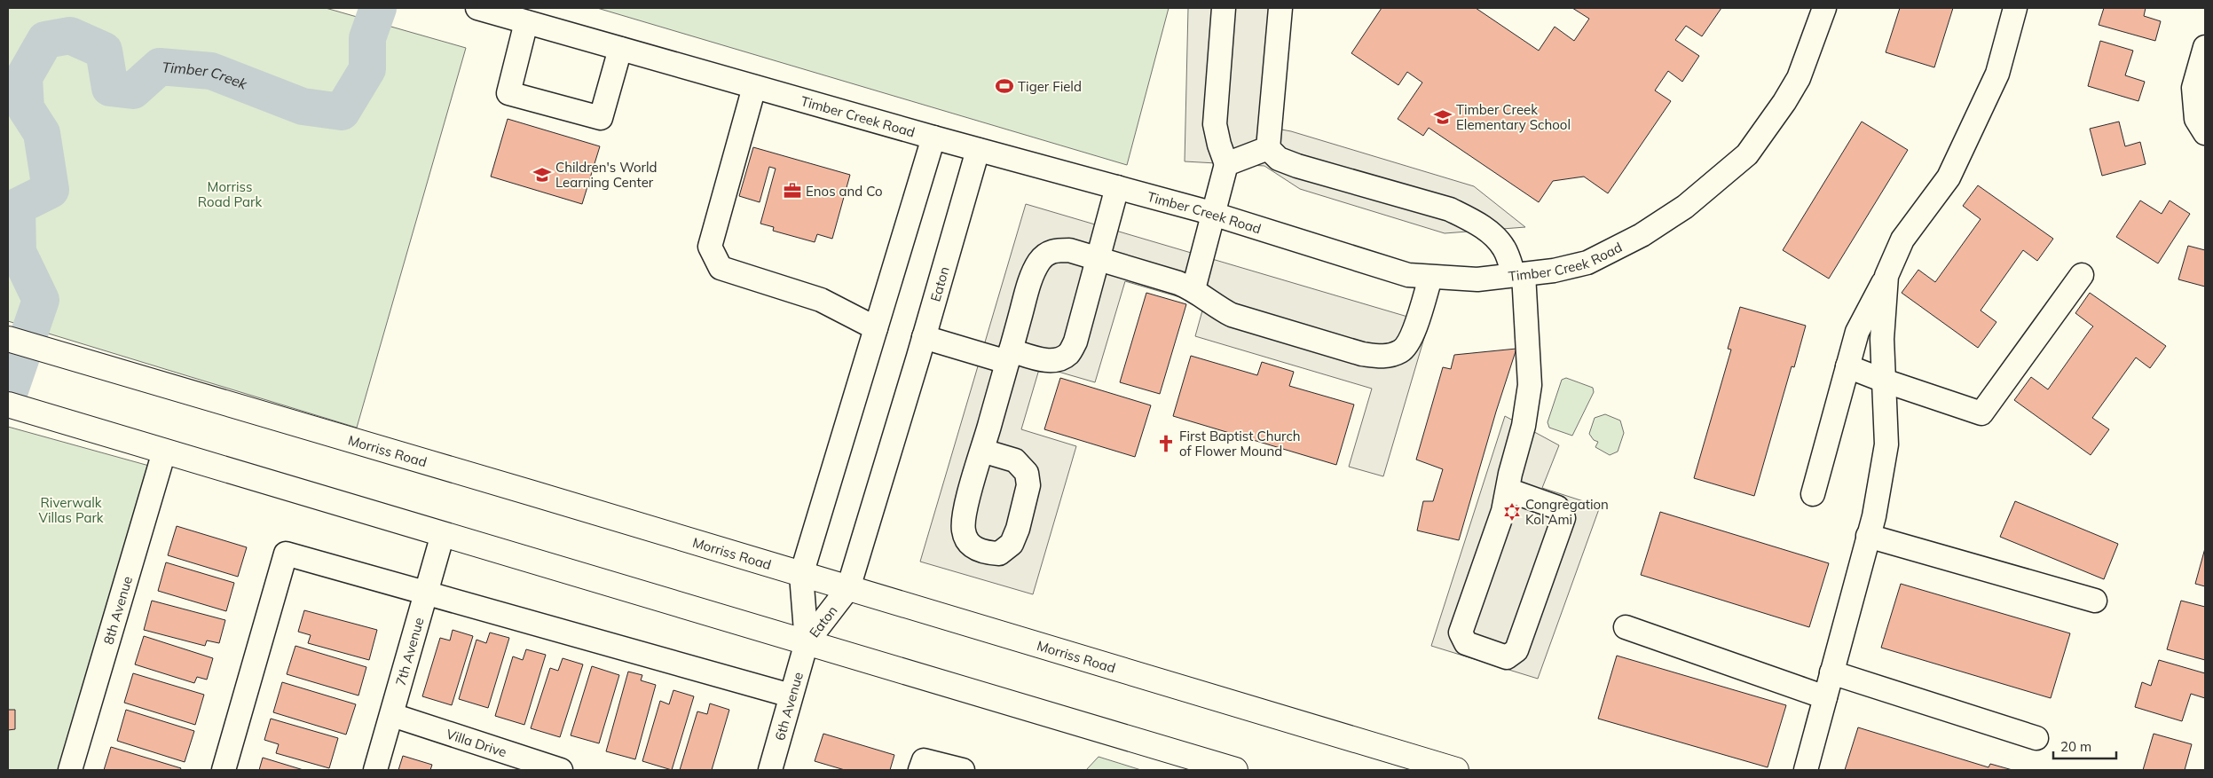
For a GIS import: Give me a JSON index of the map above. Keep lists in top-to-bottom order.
{
  "streets": {
    "main road": ["Morriss Road"],
    "street": [
      "Timber Creek Road",
      "Eaton",
      "8th Avenue",
      "7th Avenue",
      "6th Avenue",
      "Villa Drive"
    ]
  },
  "crossings": [
    ["Timber Creek Road", "Eaton"],
    ["Eaton", "Morriss Road"],
    ["Eaton", "6th Avenue"],
    ["7th Avenue", "Villa Drive"]
  ],
  "water": ["Timber Creek"],
  "parks": ["Morriss Road Park", "Riverwalk Villas Park"],
  "places": {
    "sports": ["Tiger Field"],
    "school or university": ["Timber Creek Elementary School", "Children's World Learning Center"],
    "office": ["Enos and Co"],
    "church": ["First Baptist Church of Flower Mound"],
    "synagogue": ["Congregation Kol Ami"]
  },
  "scale_bar": "20 m"
}
